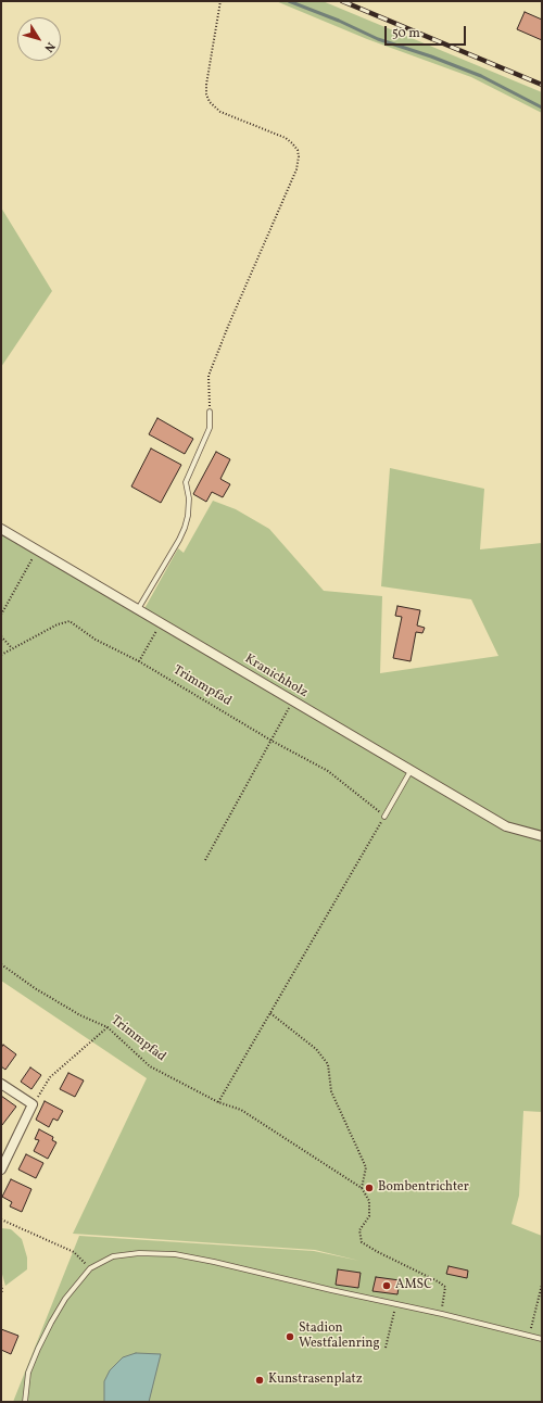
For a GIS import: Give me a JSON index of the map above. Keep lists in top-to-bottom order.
{
  "streets": {
    "street": ["Kranichholz"],
    "path": ["Trimmpfad"]
  },
  "places": [
    "Bombentrichter",
    "AMSC",
    "Stadion Westfalenring",
    "Kunstrasenplatz"
  ],
  "scale_bar": "50 m",
  "north": "bottom right"
}
